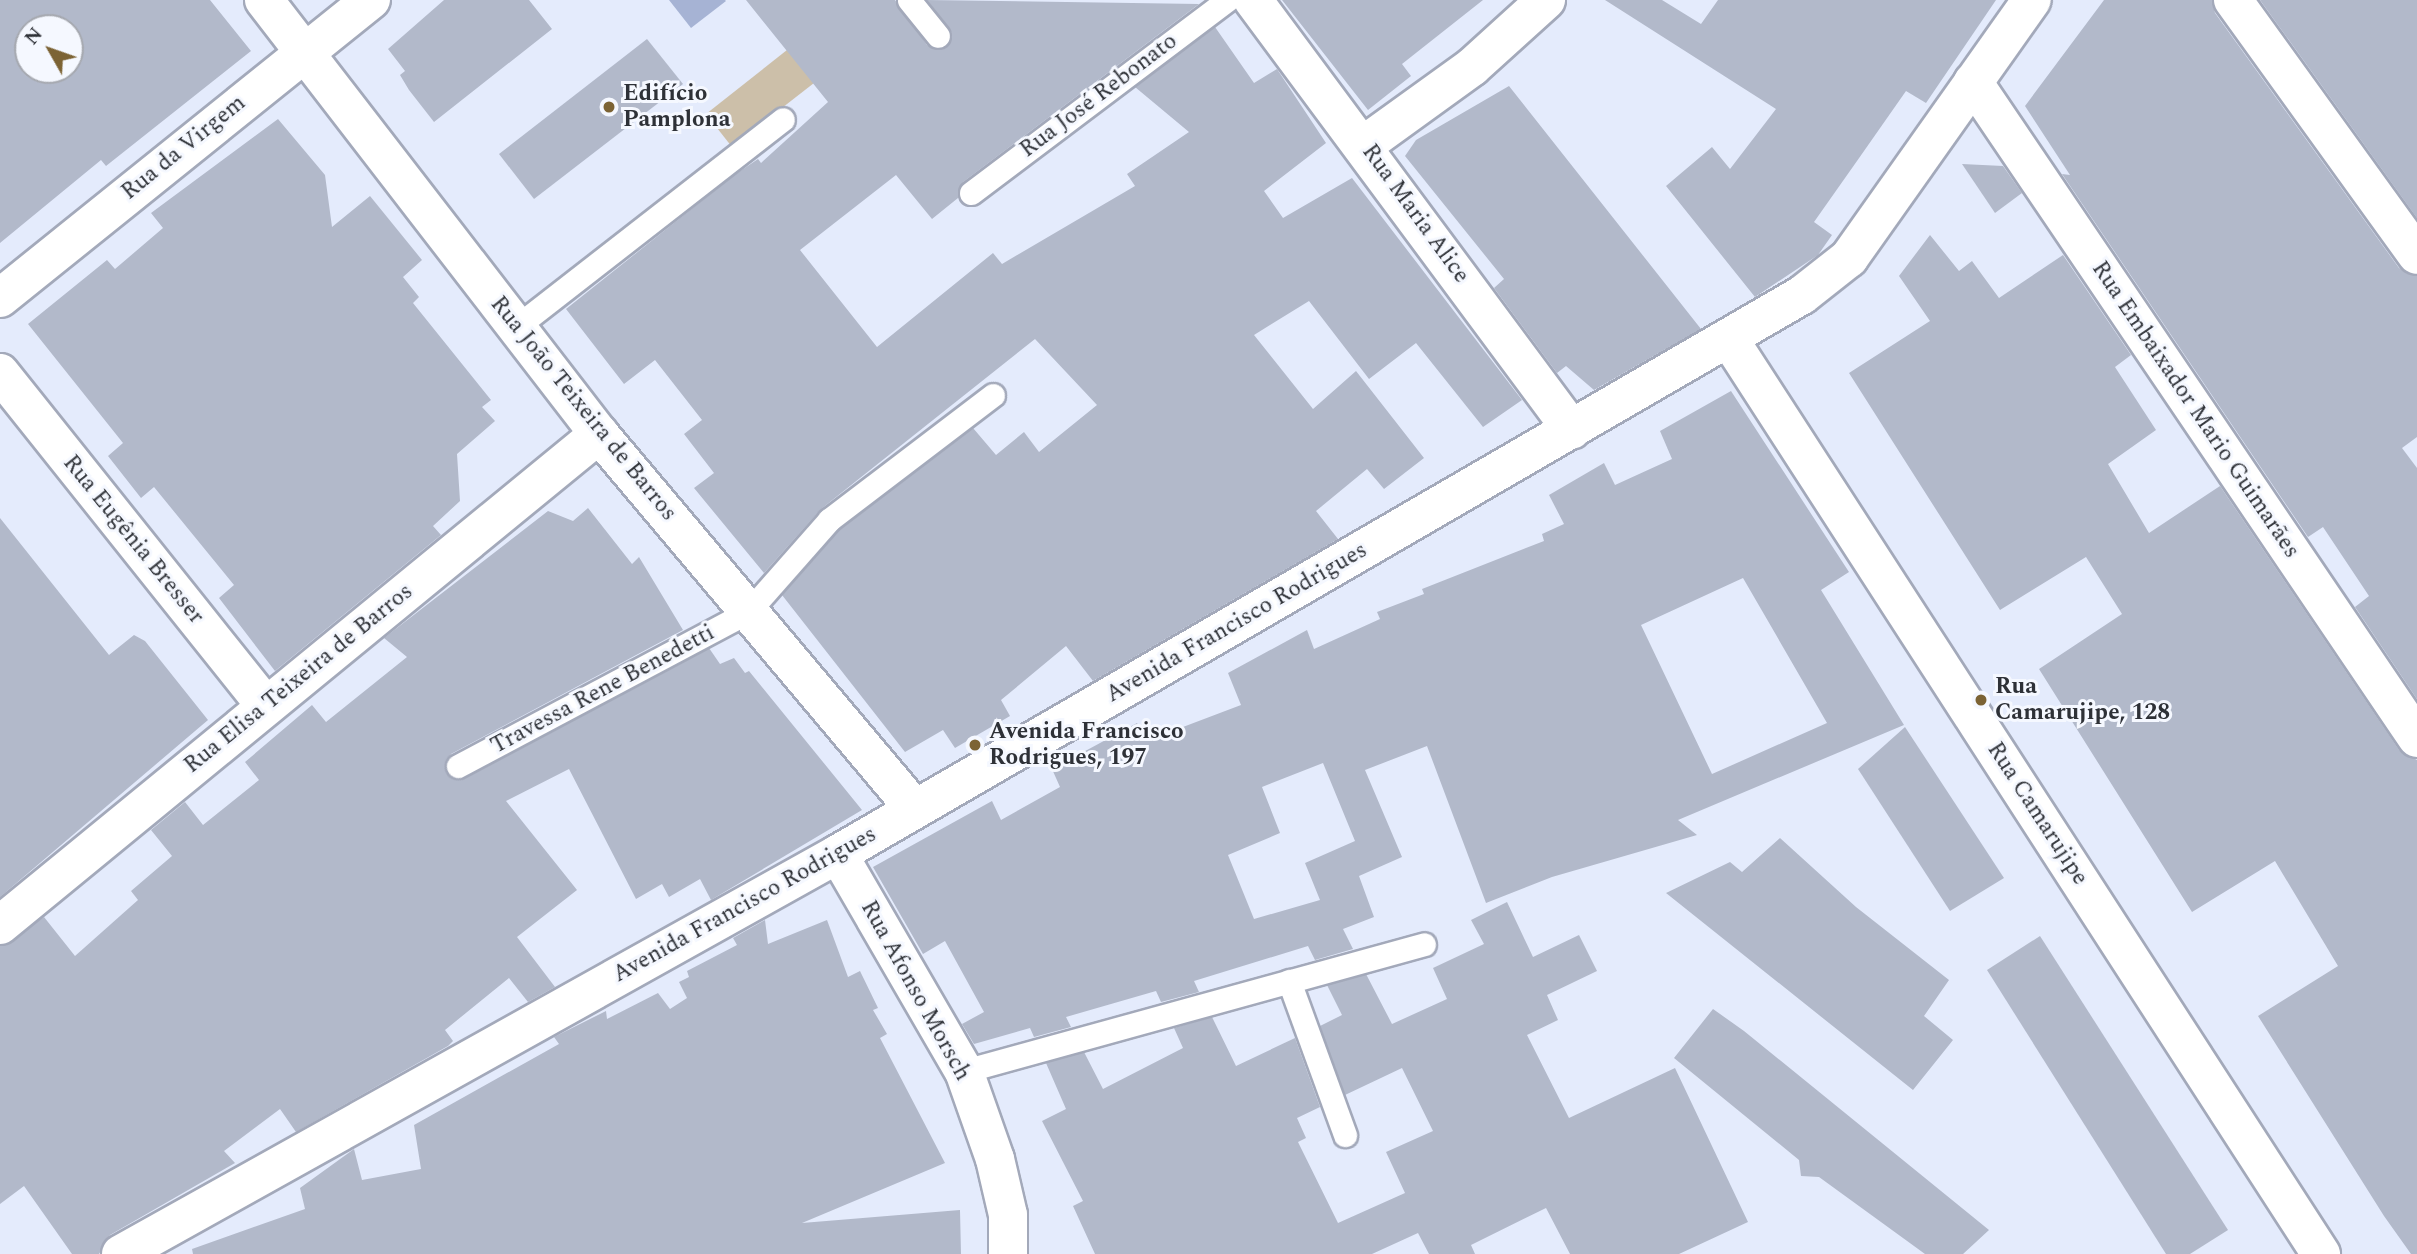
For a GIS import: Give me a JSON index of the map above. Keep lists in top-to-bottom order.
{
  "streets": {
    "street": [
      "Rua da Virgem",
      "Rua Maria Alice",
      "Rua João Teixeira de Barros",
      "Rua Embaixador Mario Guimarães",
      "Rua Eugênia Bresser",
      "Avenida Francisco Rodrigues",
      "Rua Elisa Teixeira de Barros",
      "Rua Camarujipe",
      "Rua Afonso Morsch"
    ],
    "lane": ["Rua José Rebonato", "Travessa Rene Benedetti"]
  },
  "crossings": [
    ["Rua da Virgem", "Rua João Teixeira de Barros"],
    ["Rua Maria Alice", "Avenida Francisco Rodrigues"],
    ["Rua João Teixeira de Barros", "Avenida Francisco Rodrigues"],
    ["Rua João Teixeira de Barros", "Rua Elisa Teixeira de Barros"],
    ["Rua João Teixeira de Barros", "Travessa Rene Benedetti"],
    ["Rua Embaixador Mario Guimarães", "Avenida Francisco Rodrigues"],
    ["Rua Eugênia Bresser", "Rua Elisa Teixeira de Barros"],
    ["Avenida Francisco Rodrigues", "Rua Camarujipe"],
    ["Avenida Francisco Rodrigues", "Rua Afonso Morsch"]
  ],
  "places": ["Edifício Pamplona", "Rua Camarujipe, 128", "Avenida Francisco Rodrigues, 197"],
  "north": "top left"
}
